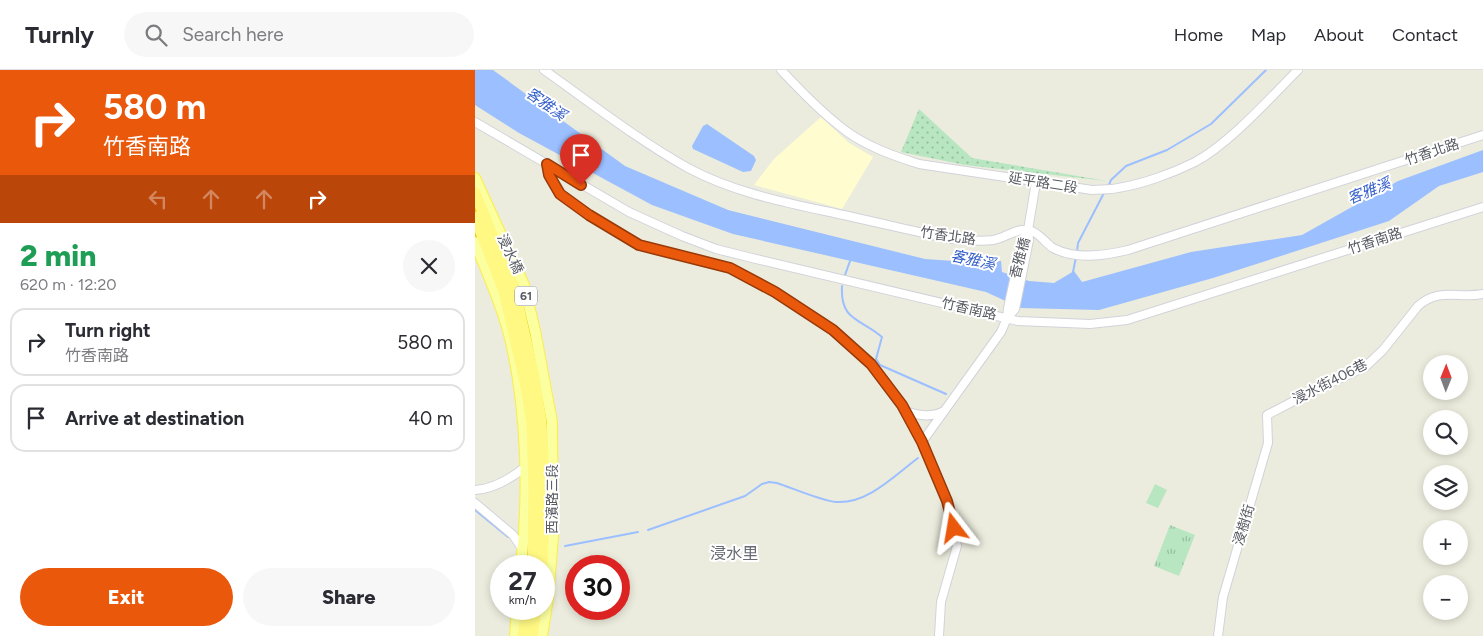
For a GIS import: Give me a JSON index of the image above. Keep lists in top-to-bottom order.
{
  "streets": {
    "highway": ["浸水橋", "61"],
    "main road": ["西濱路三段"],
    "street": [
      "竹香北路",
      "延平路二段",
      "竹香南路",
      "香雅橋",
      "浸水街406巷",
      "浸樹街"
    ]
  },
  "crossings": [
    ["竹香北路", "香雅橋"],
    ["竹香南路", "香雅橋"],
    ["浸水橋", "61"],
    ["浸水橋", "西濱路三段"],
    ["61", "西濱路三段"],
    ["浸水街406巷", "浸樹街"]
  ],
  "districts": ["浸水里"],
  "water": ["客雅溪"],
  "north": "top",
  "page": {
    "header": "Turnly",
    "search": "Search here",
    "nav": [
      "Home",
      "Map",
      "About",
      "Contact"
    ],
    "turn": ["580 m", "竹香南路"],
    "heading": ["2 min", "620 m · 12:20"],
    "list": [
      {
        "name": "Turn right",
        "note": "竹香南路",
        "value": "580 m"
      },
      {
        "name": "Arrive at destination",
        "value": "40 m"
      }
    ],
    "map_buttons": ["+", "−"],
    "speed": "27 km/h",
    "limit": "30",
    "buttons": ["Exit", "Share"]
  }
}
